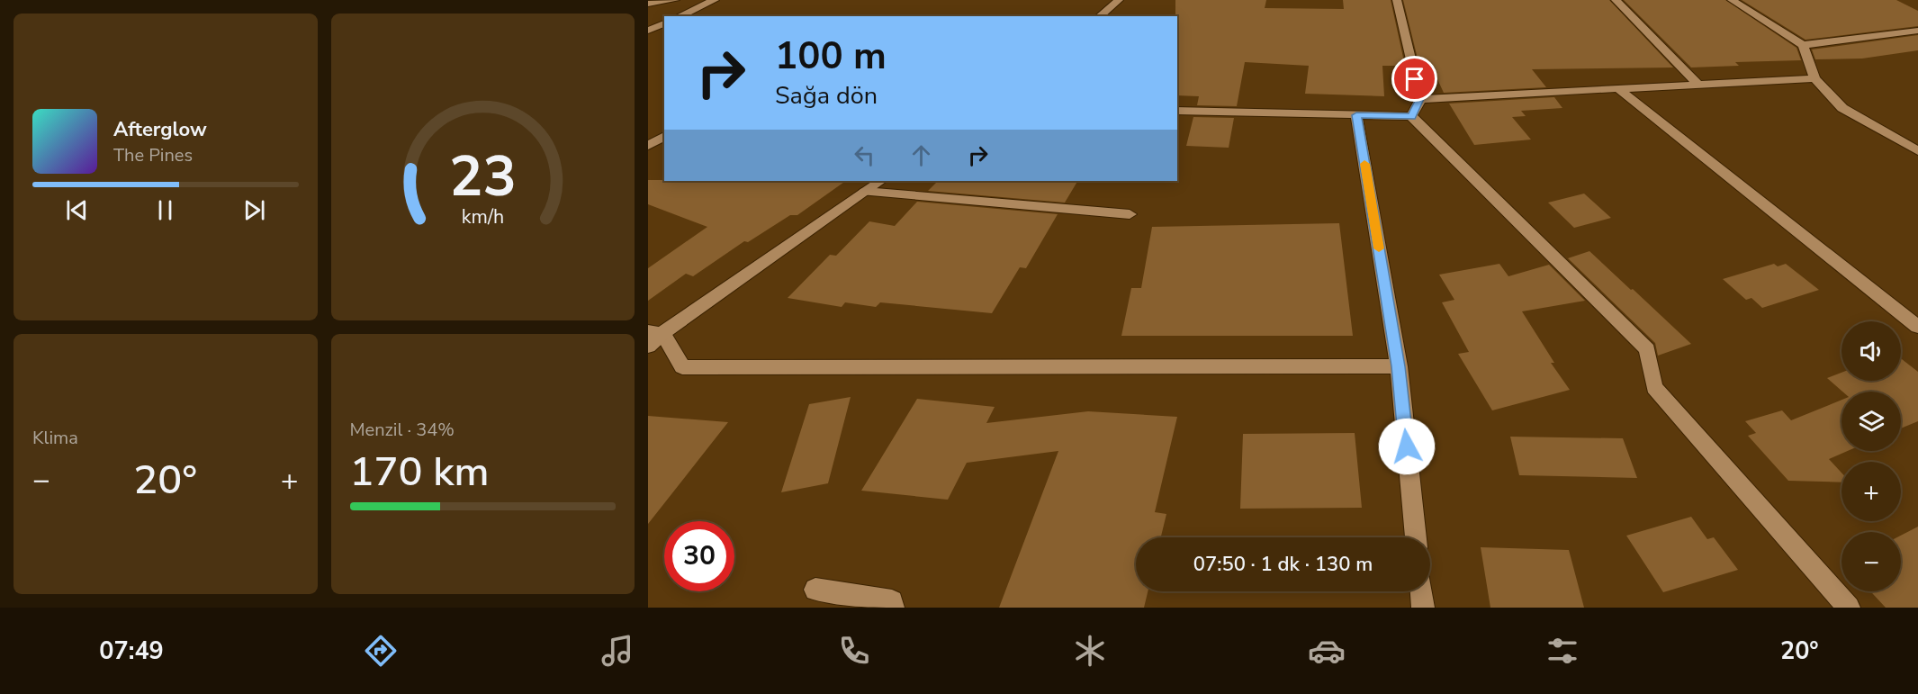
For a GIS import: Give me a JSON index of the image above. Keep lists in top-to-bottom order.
{
  "page": {
    "turn": ["100 m", "Sağa dön"],
    "song": ["Afterglow", "The Pines"],
    "map_buttons": ["+", "−"],
    "tile": [
      "Klima",
      ["Menzil · 34%", "170 km"]
    ],
    "heat": ["−", "20°", "+"],
    "limit": "30",
    "trip": "07:50 · 1 dk · 130 m",
    "tabs": ["07:49", "20°"],
    "gauge": ["23", "km/h"]
  }
}
